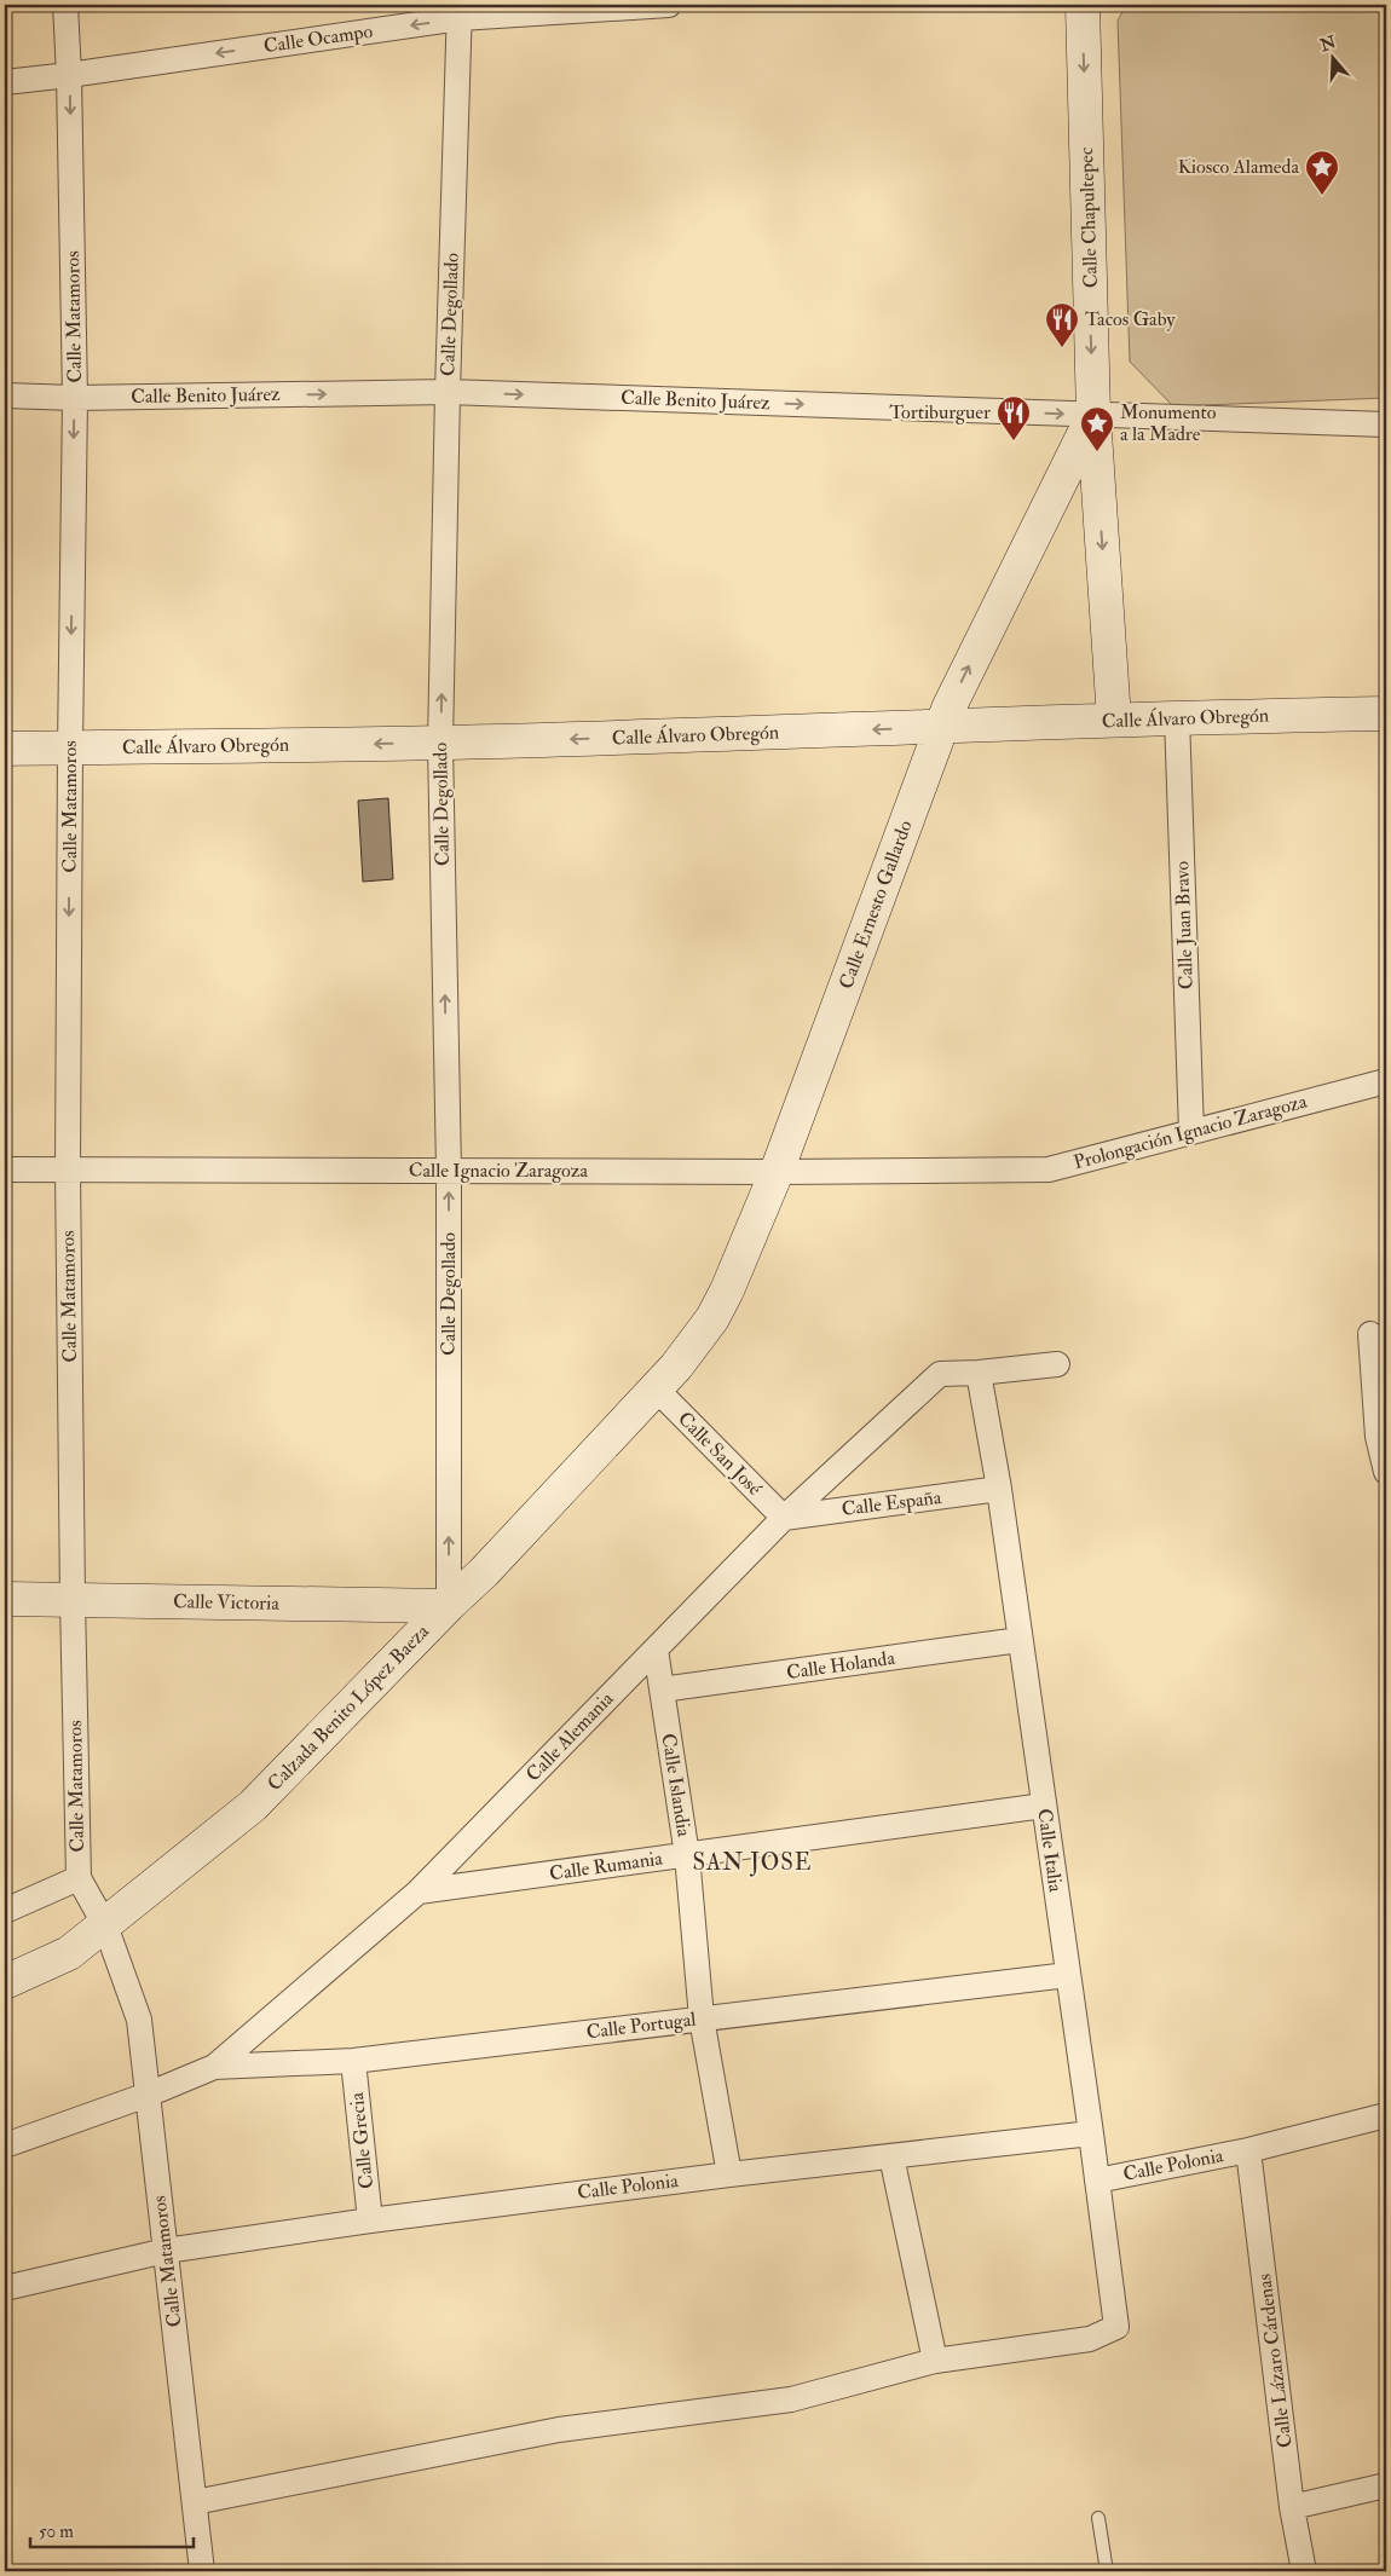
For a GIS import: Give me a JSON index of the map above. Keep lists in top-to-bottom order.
{
  "streets": {
    "street": [
      "Calle Ocampo",
      "Calle Chapultepec",
      "Calle Degollado",
      "Calle Matamoros",
      "Calle Benito Juárez",
      "Calle Álvaro Obregón",
      "Calle Ernesto Gallardo",
      "Calle Juan Bravo",
      "Prolongación Ignacio Zaragoza",
      "Calle Ignacio Zaragoza",
      "Calle San José",
      "Calle España",
      "Calle Victoria",
      "Calle Holanda",
      "Calzada Benito López Baeza",
      "Calle Alemania",
      "Calle Islandia",
      "Calle Italia",
      "Calle Rumania",
      "Calle Portugal",
      "Calle Grecia",
      "Calle Polonia",
      "Calle Lázaro Cárdenas"
    ]
  },
  "crossings": [
    ["Calle Ocampo", "Calle Degollado"],
    ["Calle Ocampo", "Calle Matamoros"],
    ["Calle Chapultepec", "Calle Benito Juárez"],
    ["Calle Chapultepec", "Calle Álvaro Obregón"],
    ["Calle Chapultepec", "Calle Ernesto Gallardo"],
    ["Calle Degollado", "Calle Benito Juárez"],
    ["Calle Degollado", "Calle Álvaro Obregón"],
    ["Calle Degollado", "Calle Ignacio Zaragoza"],
    ["Calle Degollado", "Calle Victoria"],
    ["Calle Degollado", "Calzada Benito López Baeza"],
    ["Calle Matamoros", "Calle Benito Juárez"],
    ["Calle Matamoros", "Calle Álvaro Obregón"],
    ["Calle Matamoros", "Calle Ignacio Zaragoza"],
    ["Calle Matamoros", "Calle Victoria"],
    ["Calle Matamoros", "Calzada Benito López Baeza"],
    ["Calle Matamoros", "Calle Alemania"],
    ["Calle Matamoros", "Calle Polonia"],
    ["Calle Benito Juárez", "Calle Ernesto Gallardo"],
    ["Calle Álvaro Obregón", "Calle Ernesto Gallardo"],
    ["Calle Álvaro Obregón", "Calle Juan Bravo"],
    ["Calle Ernesto Gallardo", "Calle Ignacio Zaragoza"],
    ["Calle Ernesto Gallardo", "Calle San José"],
    ["Calle Ernesto Gallardo", "Calzada Benito López Baeza"],
    ["Calle Juan Bravo", "Prolongación Ignacio Zaragoza"],
    ["Prolongación Ignacio Zaragoza", "Calle Ignacio Zaragoza"],
    ["Calle San José", "Calle España"],
    ["Calle San José", "Calzada Benito López Baeza"],
    ["Calle San José", "Calle Alemania"],
    ["Calle España", "Calle Alemania"],
    ["Calle España", "Calle Italia"],
    ["Calle Victoria", "Calzada Benito López Baeza"],
    ["Calle Holanda", "Calle Islandia"],
    ["Calle Holanda", "Calle Italia"],
    ["Calle Alemania", "Calle Islandia"],
    ["Calle Alemania", "Calle Italia"],
    ["Calle Alemania", "Calle Rumania"],
    ["Calle Alemania", "Calle Portugal"],
    ["Calle Islandia", "Calle Rumania"],
    ["Calle Islandia", "Calle Portugal"],
    ["Calle Islandia", "Calle Polonia"],
    ["Calle Italia", "Calle Rumania"],
    ["Calle Italia", "Calle Portugal"],
    ["Calle Italia", "Calle Polonia"],
    ["Calle Portugal", "Calle Grecia"],
    ["Calle Grecia", "Calle Polonia"],
    ["Calle Polonia", "Calle Lázaro Cárdenas"]
  ],
  "one_way": [
    "Calle Ocampo",
    "Calle Chapultepec",
    "Calle Degollado",
    "Calle Matamoros",
    "Calle Benito Juárez",
    "Calle Álvaro Obregón"
  ],
  "districts": ["SAN JOSE"],
  "places": {
    "place": ["Kiosco Alameda", "Monumento a la Madre"],
    "restaurant": ["Tacos Gaby", "Tortiburguer"]
  },
  "scale_bar": "50 m",
  "north": "top"
}
